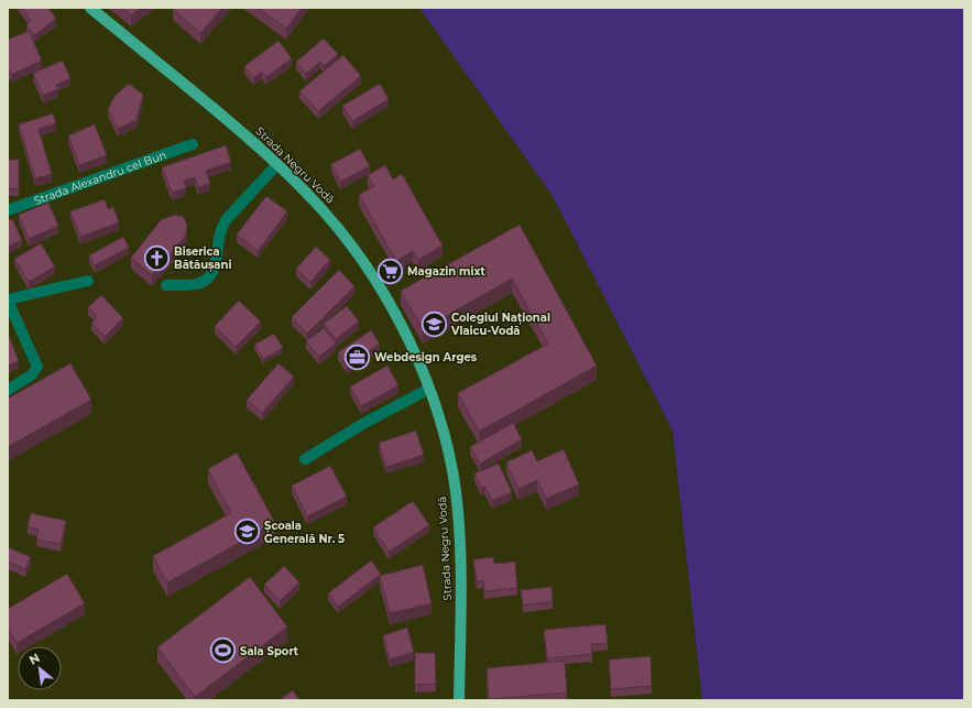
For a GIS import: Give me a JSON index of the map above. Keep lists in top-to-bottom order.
{
  "streets": {
    "main road": ["Strada Negru Vodă"],
    "street": ["Strada Alexandru cel Bun"]
  },
  "places": {
    "church": ["Biserica Bătăușani"],
    "supermarket": ["Magazin mixt"],
    "school or university": ["Colegiul Național Vlaicu-Vodă", "Școala Generală Nr. 5"],
    "office": ["Webdesign Arges"],
    "sports": ["Sala Sport"]
  },
  "north": "top left"
}
